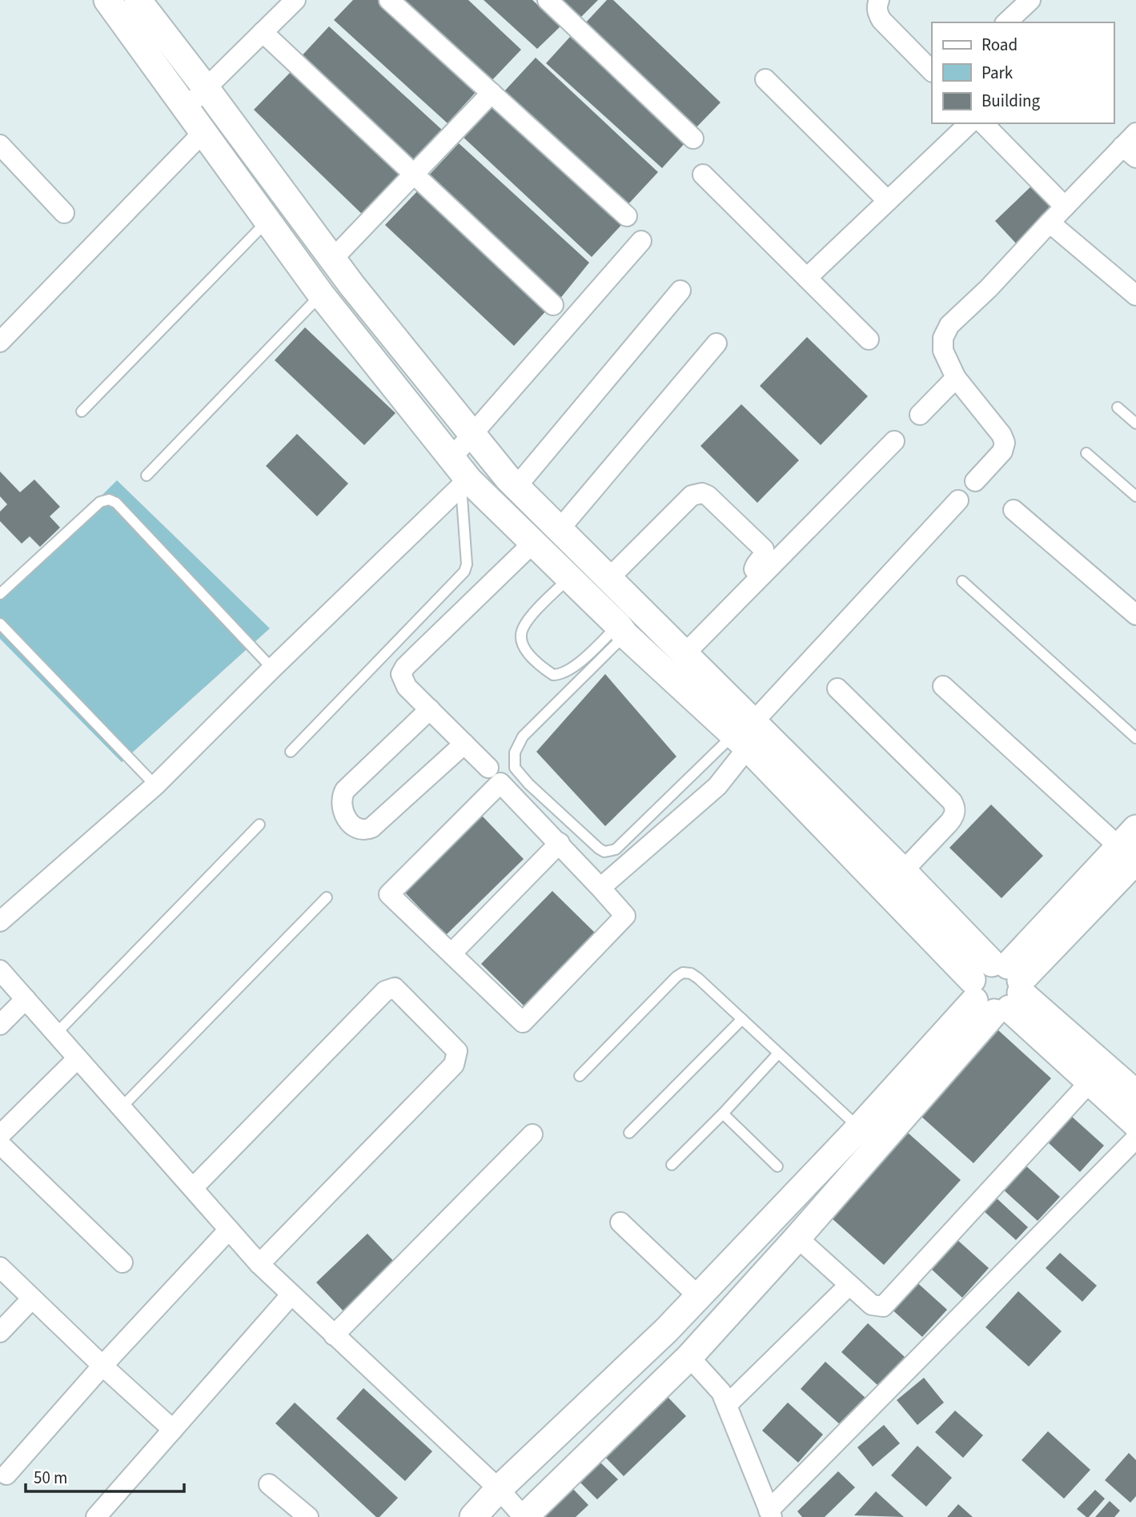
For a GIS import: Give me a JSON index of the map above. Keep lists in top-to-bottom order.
{
  "legend": ["Road", "Park", "Building"],
  "scale_bar": "50 m"
}
